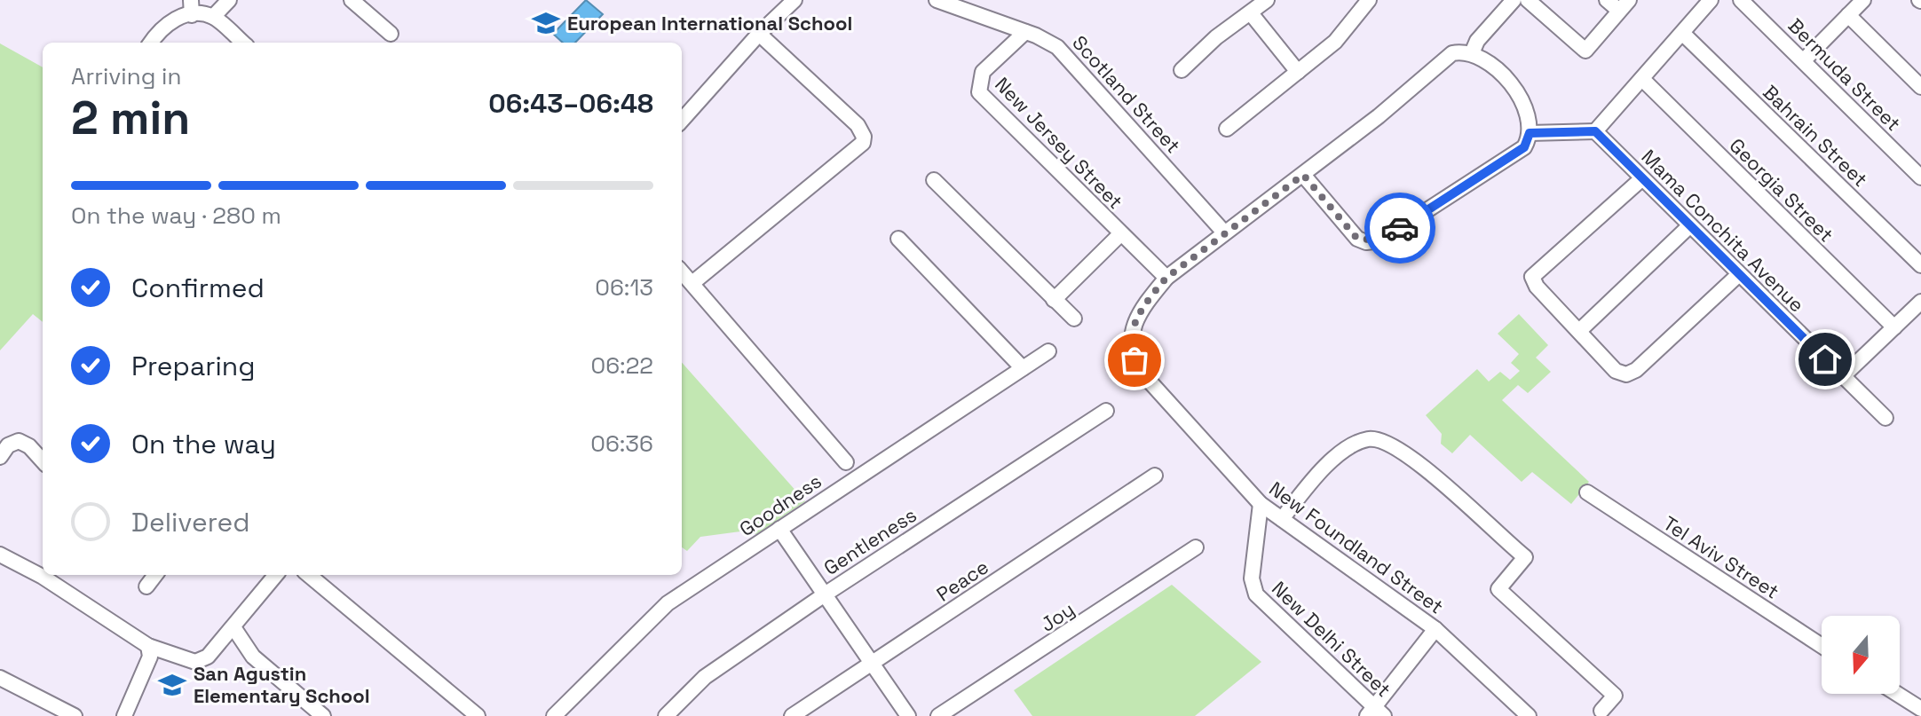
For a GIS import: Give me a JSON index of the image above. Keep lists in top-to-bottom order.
{
  "streets": {
    "street": [
      "Bermuda Street",
      "Scotland Street",
      "Bahrain Street",
      "New Jersey Street",
      "Georgia Street",
      "Mama Conchita Avenue",
      "Goodness",
      "Gentleness",
      "New Foundland Street",
      "Tel Aviv Street",
      "Peace",
      "Joy",
      "New Delhi Street"
    ]
  },
  "crossings": [
    ["Scotland Street", "New Jersey Street"],
    ["Scotland Street", "New Foundland Street"],
    ["New Jersey Street", "New Foundland Street"],
    ["New Foundland Street", "New Delhi Street"]
  ],
  "places": {
    "school or university": ["European International School", "San Agustin Elementary School"]
  },
  "north": "bottom",
  "page": {
    "heading": ["2 min", "Arriving in", "06:43–06:48"],
    "bar": "On the way · 280 m",
    "list": [
      ["Confirmed", "06:13"],
      ["Preparing", "06:22"],
      ["On the way", "06:36"],
      "Delivered"
    ]
  }
}
